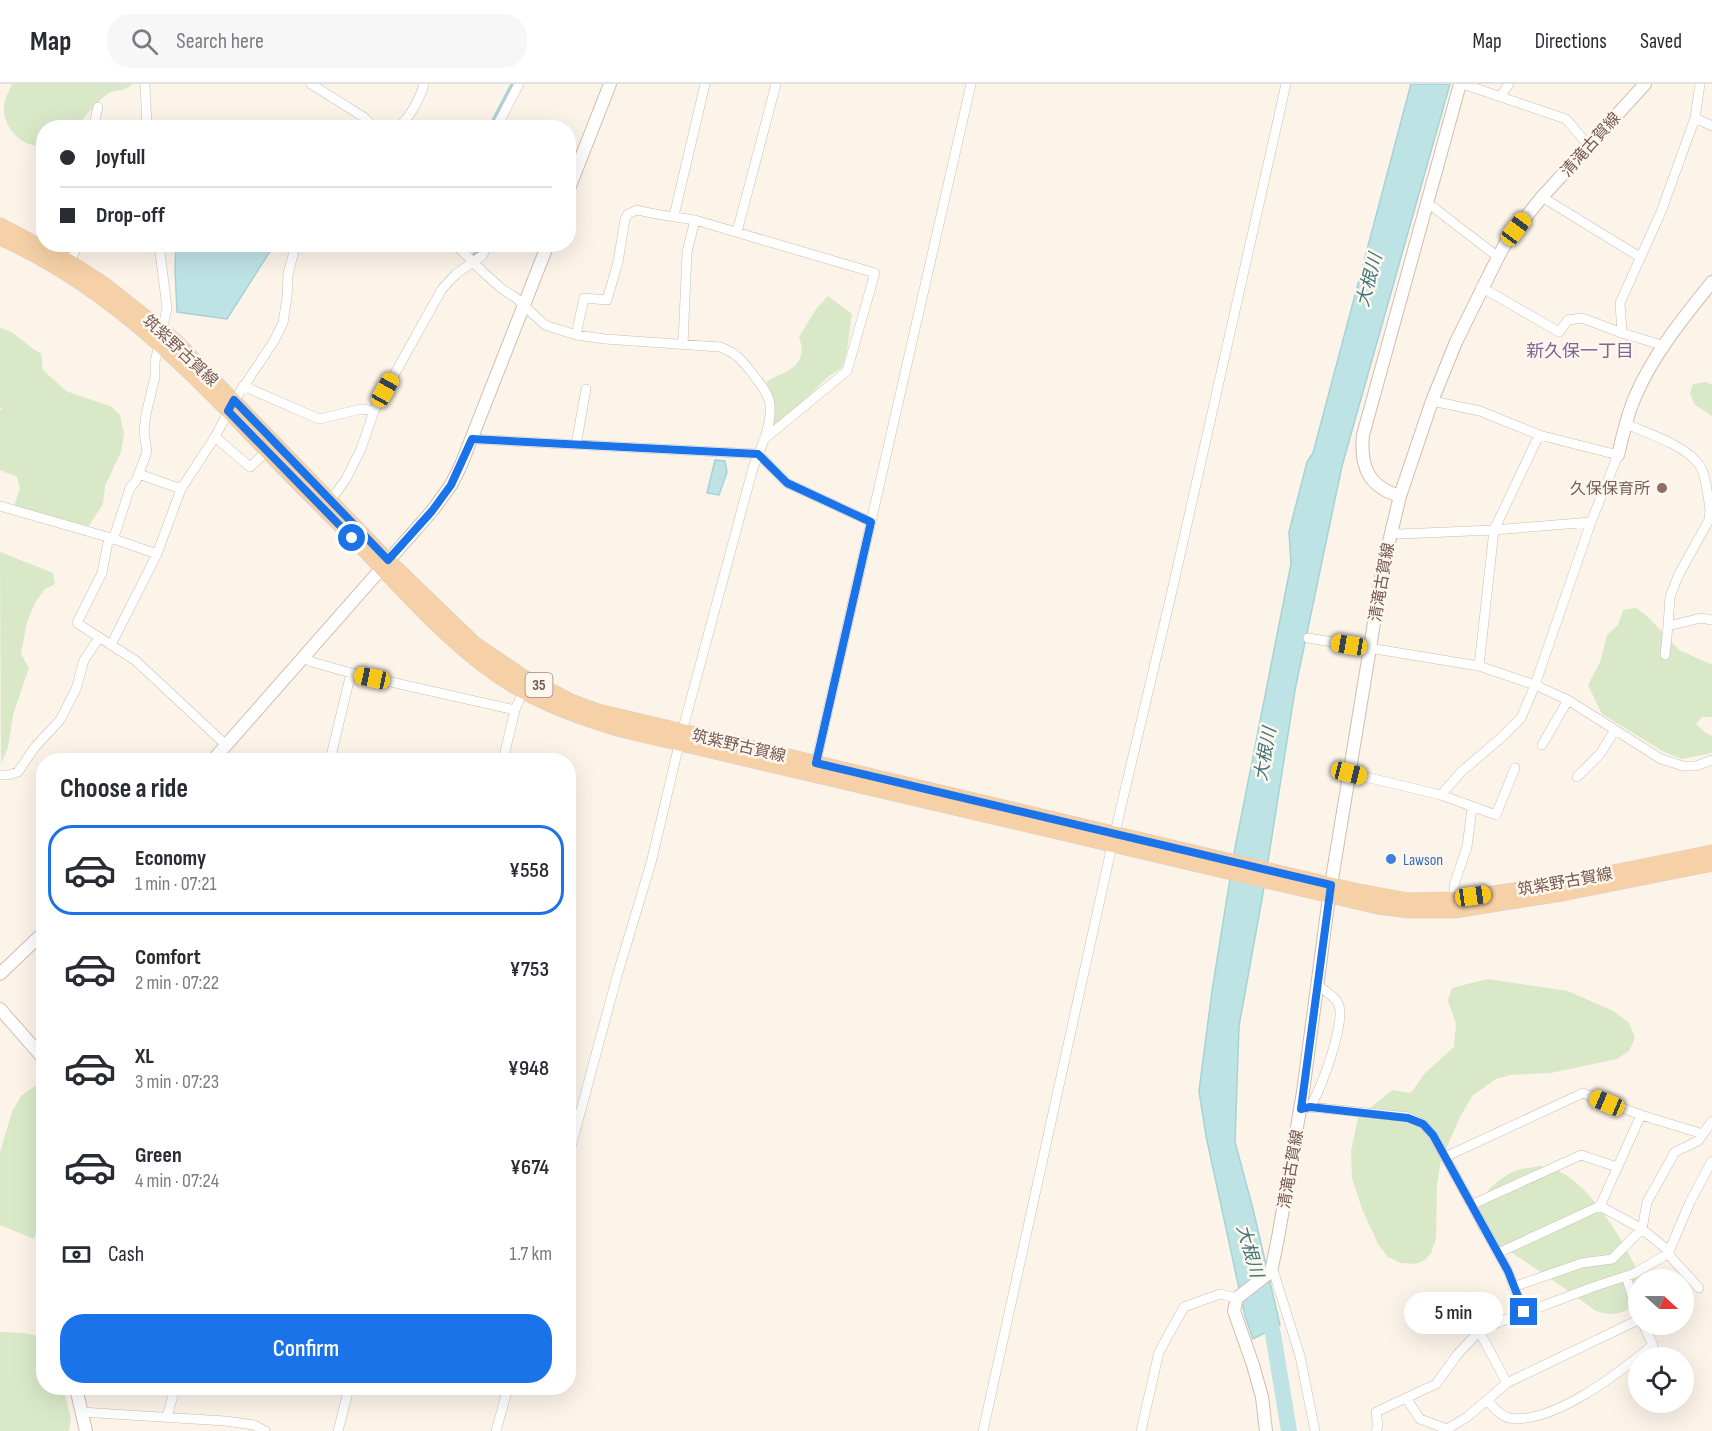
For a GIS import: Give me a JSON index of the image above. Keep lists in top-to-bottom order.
{
  "streets": {
    "main road": ["清滝古賀線", "筑紫野古賀線", "35"]
  },
  "crossings": [
    ["清滝古賀線", "筑紫野古賀線"]
  ],
  "districts": ["新久保一丁目"],
  "water": ["大根川"],
  "places": ["久保保育所", "Lawson"],
  "north": "right",
  "page": {
    "header": "Map",
    "search": "Search here",
    "nav": ["Map", "Directions", "Saved"],
    "banner": ["Joyfull", "Drop-off"],
    "heading": "Choose a ride",
    "list": [
      {
        "name": "Economy",
        "note": "1 min · 07:21",
        "value": "¥558"
      },
      {
        "name": "Comfort",
        "note": "2 min · 07:22",
        "value": "¥753"
      },
      {
        "name": "XL",
        "note": "3 min · 07:23",
        "value": "¥948"
      },
      {
        "name": "Green",
        "note": "4 min · 07:24",
        "value": "¥674"
      }
    ],
    "pay": ["Cash", "1.7 km"],
    "bubble": "5 min",
    "buttons": "Confirm"
  }
}
